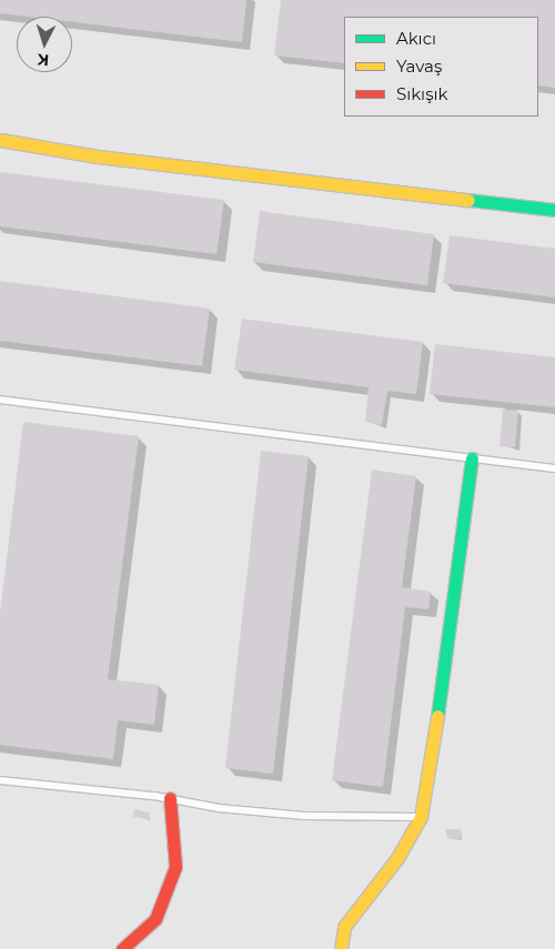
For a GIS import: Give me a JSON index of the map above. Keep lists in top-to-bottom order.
{
  "legend": ["Akıcı", "Yavaş", "Sıkışık"],
  "north": "bottom"
}
